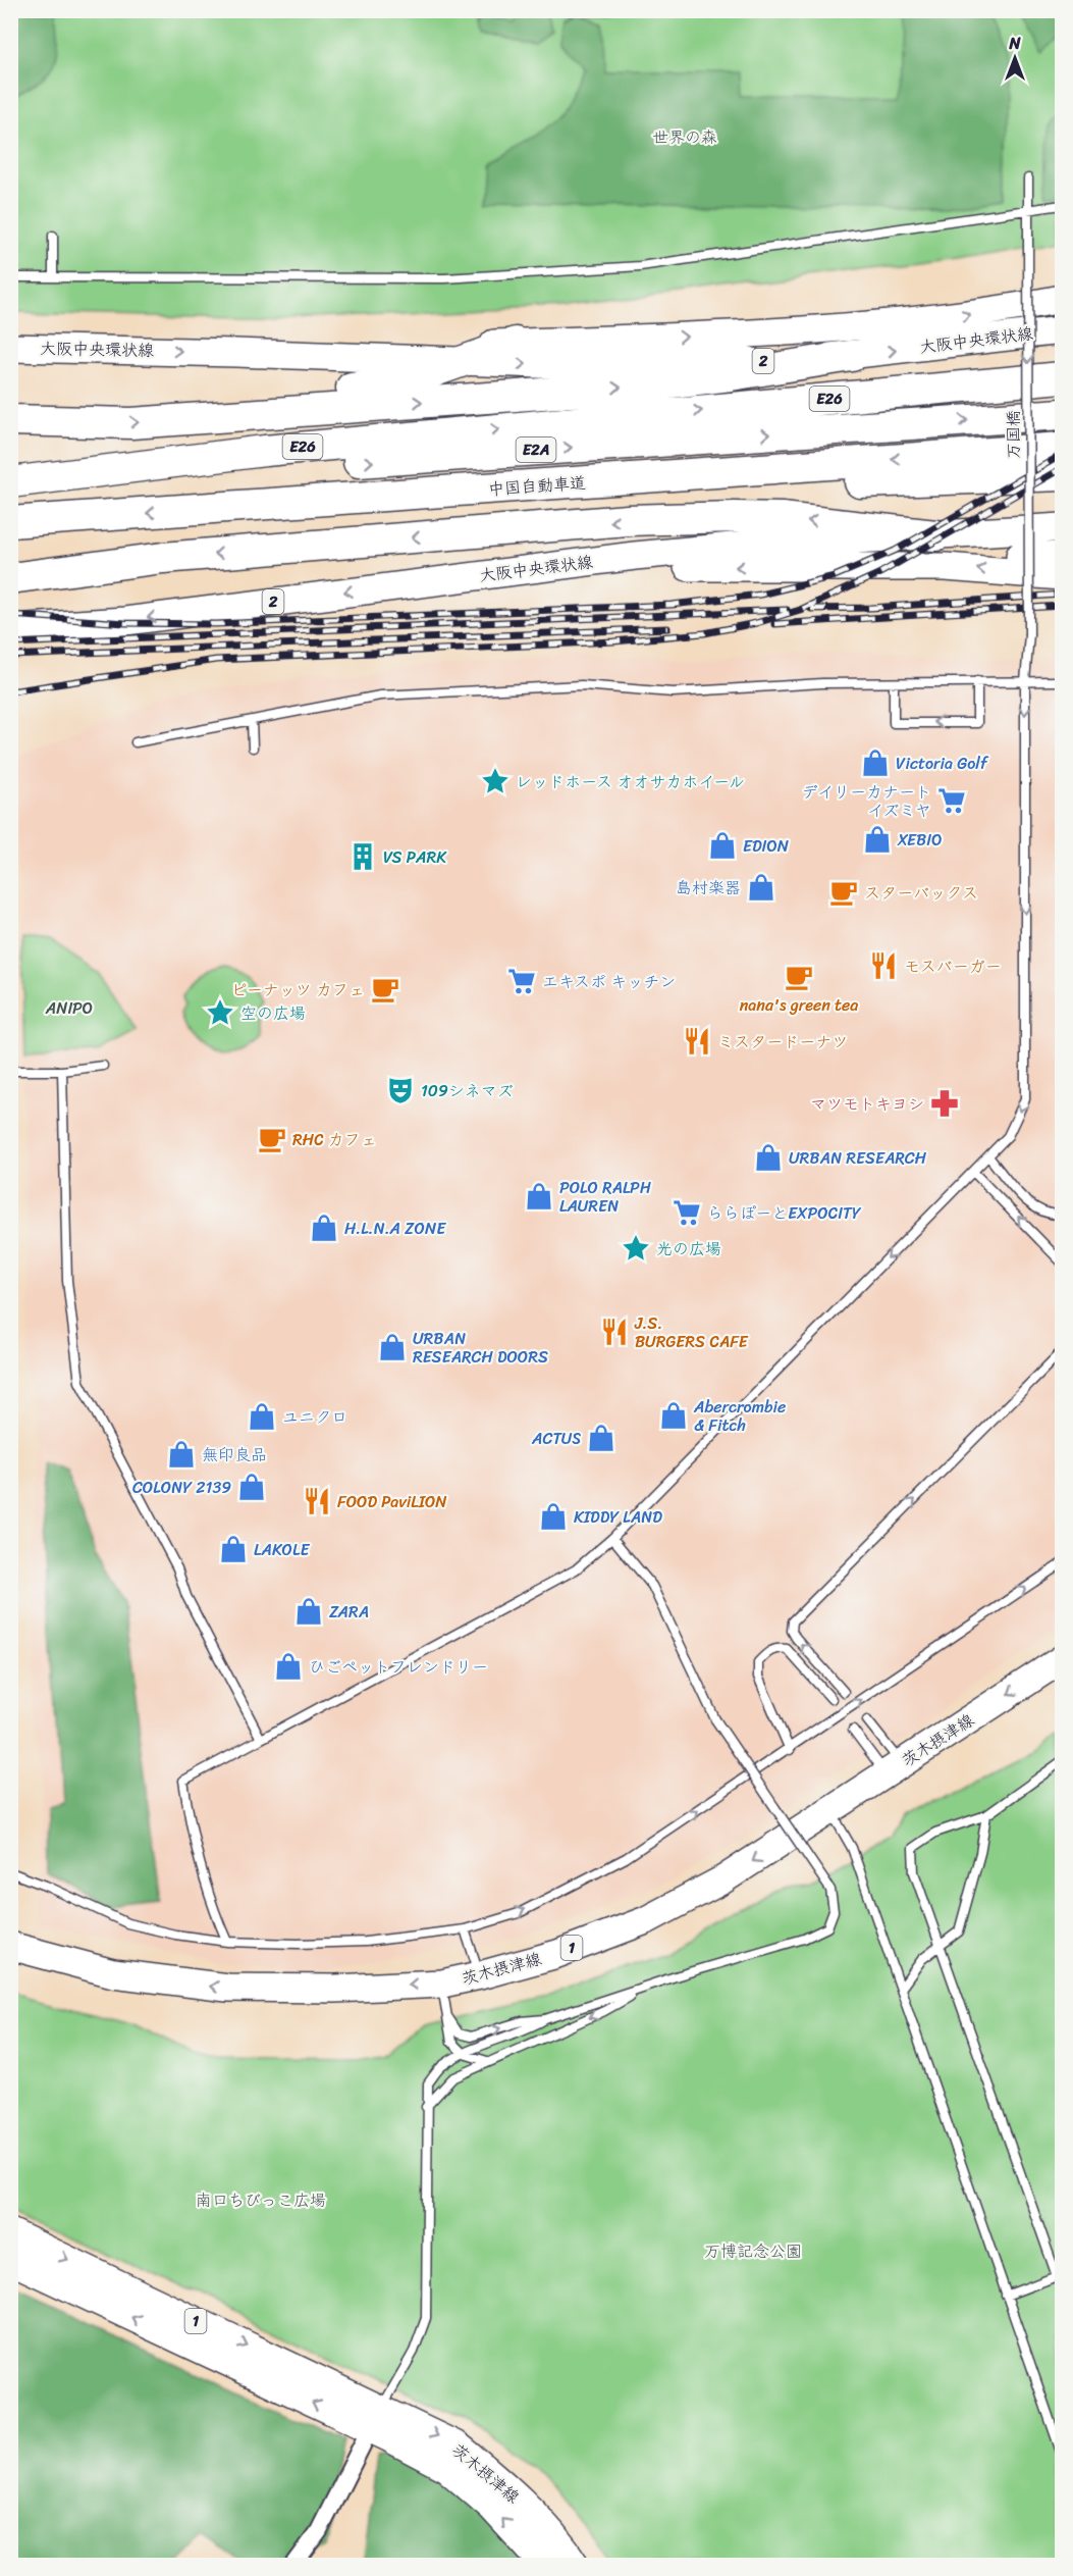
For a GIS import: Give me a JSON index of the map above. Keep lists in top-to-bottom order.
{
  "streets": {
    "highway": ["E26", "E2A", "中国自動車道"],
    "main road": [
      "大阪中央環状線",
      "2",
      "茨木摂津線",
      "1"
    ],
    "lane": ["万国橋"]
  },
  "crossings": [
    ["E26", "E2A"],
    ["E2A", "中国自動車道"]
  ],
  "one_way": ["万国橋"],
  "parks": [
    "世界の森",
    "ANIPO",
    "南口ちびっこ広場",
    "万博記念公園"
  ],
  "places": {
    "shop": [
      "Victoria Golf",
      "XEBIO",
      "EDION",
      "島村楽器",
      "URBAN RESEARCH",
      "POLO RALPH LAUREN",
      "H.L.N.A ZONE",
      "URBAN RESEARCH DOORS",
      "Abercrombie & Fitch",
      "ユニクロ",
      "ACTUS",
      "無印良品",
      "COLONY 2139",
      "KIDDY LAND",
      "LAKOLE",
      "ZARA",
      "ひごペットフレンドリー"
    ],
    "place": ["レッドホース オオサカホイール", "空の広場", "光の広場"],
    "supermarket": ["デイリーカナート イズミヤ", "エキスポ キッチン", "ららぽーとEXPOCITY"],
    "building": ["VS PARK"],
    "cafe": [
      "スターバックス",
      "nana's green tea",
      "ピーナッツ カフェ",
      "RHC カフェ"
    ],
    "restaurant": [
      "モスバーガー",
      "ミスタードーナツ",
      "J.S. BURGERS CAFE",
      "FOOD PaviLION"
    ],
    "theatre": ["109シネマズ"],
    "pharmacy": ["マツモトキヨシ"]
  },
  "north": "top"
}
